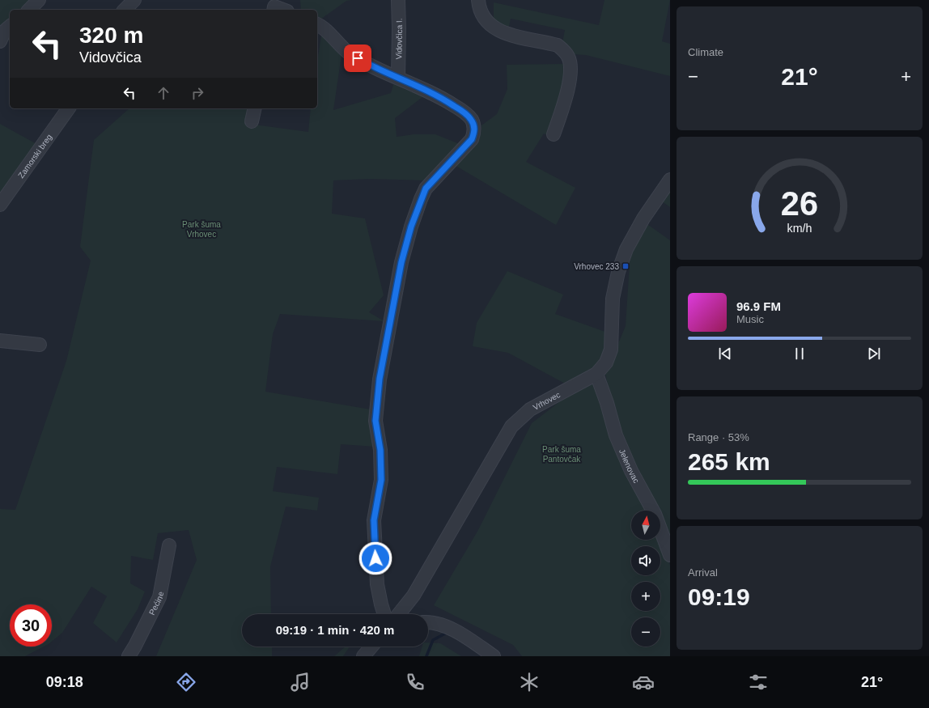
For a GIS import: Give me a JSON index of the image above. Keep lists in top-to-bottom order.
{
  "streets": {
    "street": [
      "Vidovčica I.",
      "Zamorski breg",
      "Vrhovec",
      "Jelenovac",
      "Pećine"
    ]
  },
  "crossings": [
    ["Vrhovec", "Jelenovac"]
  ],
  "parks": ["Park šuma Vrhovec", "Park šuma Pantovčak"],
  "places": {
    "transit": ["Vrhovec 233"]
  },
  "north": "top",
  "page": {
    "tile": [
      "Climate",
      ["Range · 53%", "265 km"],
      ["Arrival", "09:19"]
    ],
    "turn": ["320 m", "Vidovčica"],
    "heat": ["−", "21°", "+"],
    "song": ["96.9 FM", "Music"],
    "map_buttons": ["+", "−"],
    "limit": "30",
    "trip": "09:19 · 1 min · 420 m",
    "tabs": ["09:18", "21°"],
    "gauge": ["26", "km/h"]
  }
}
